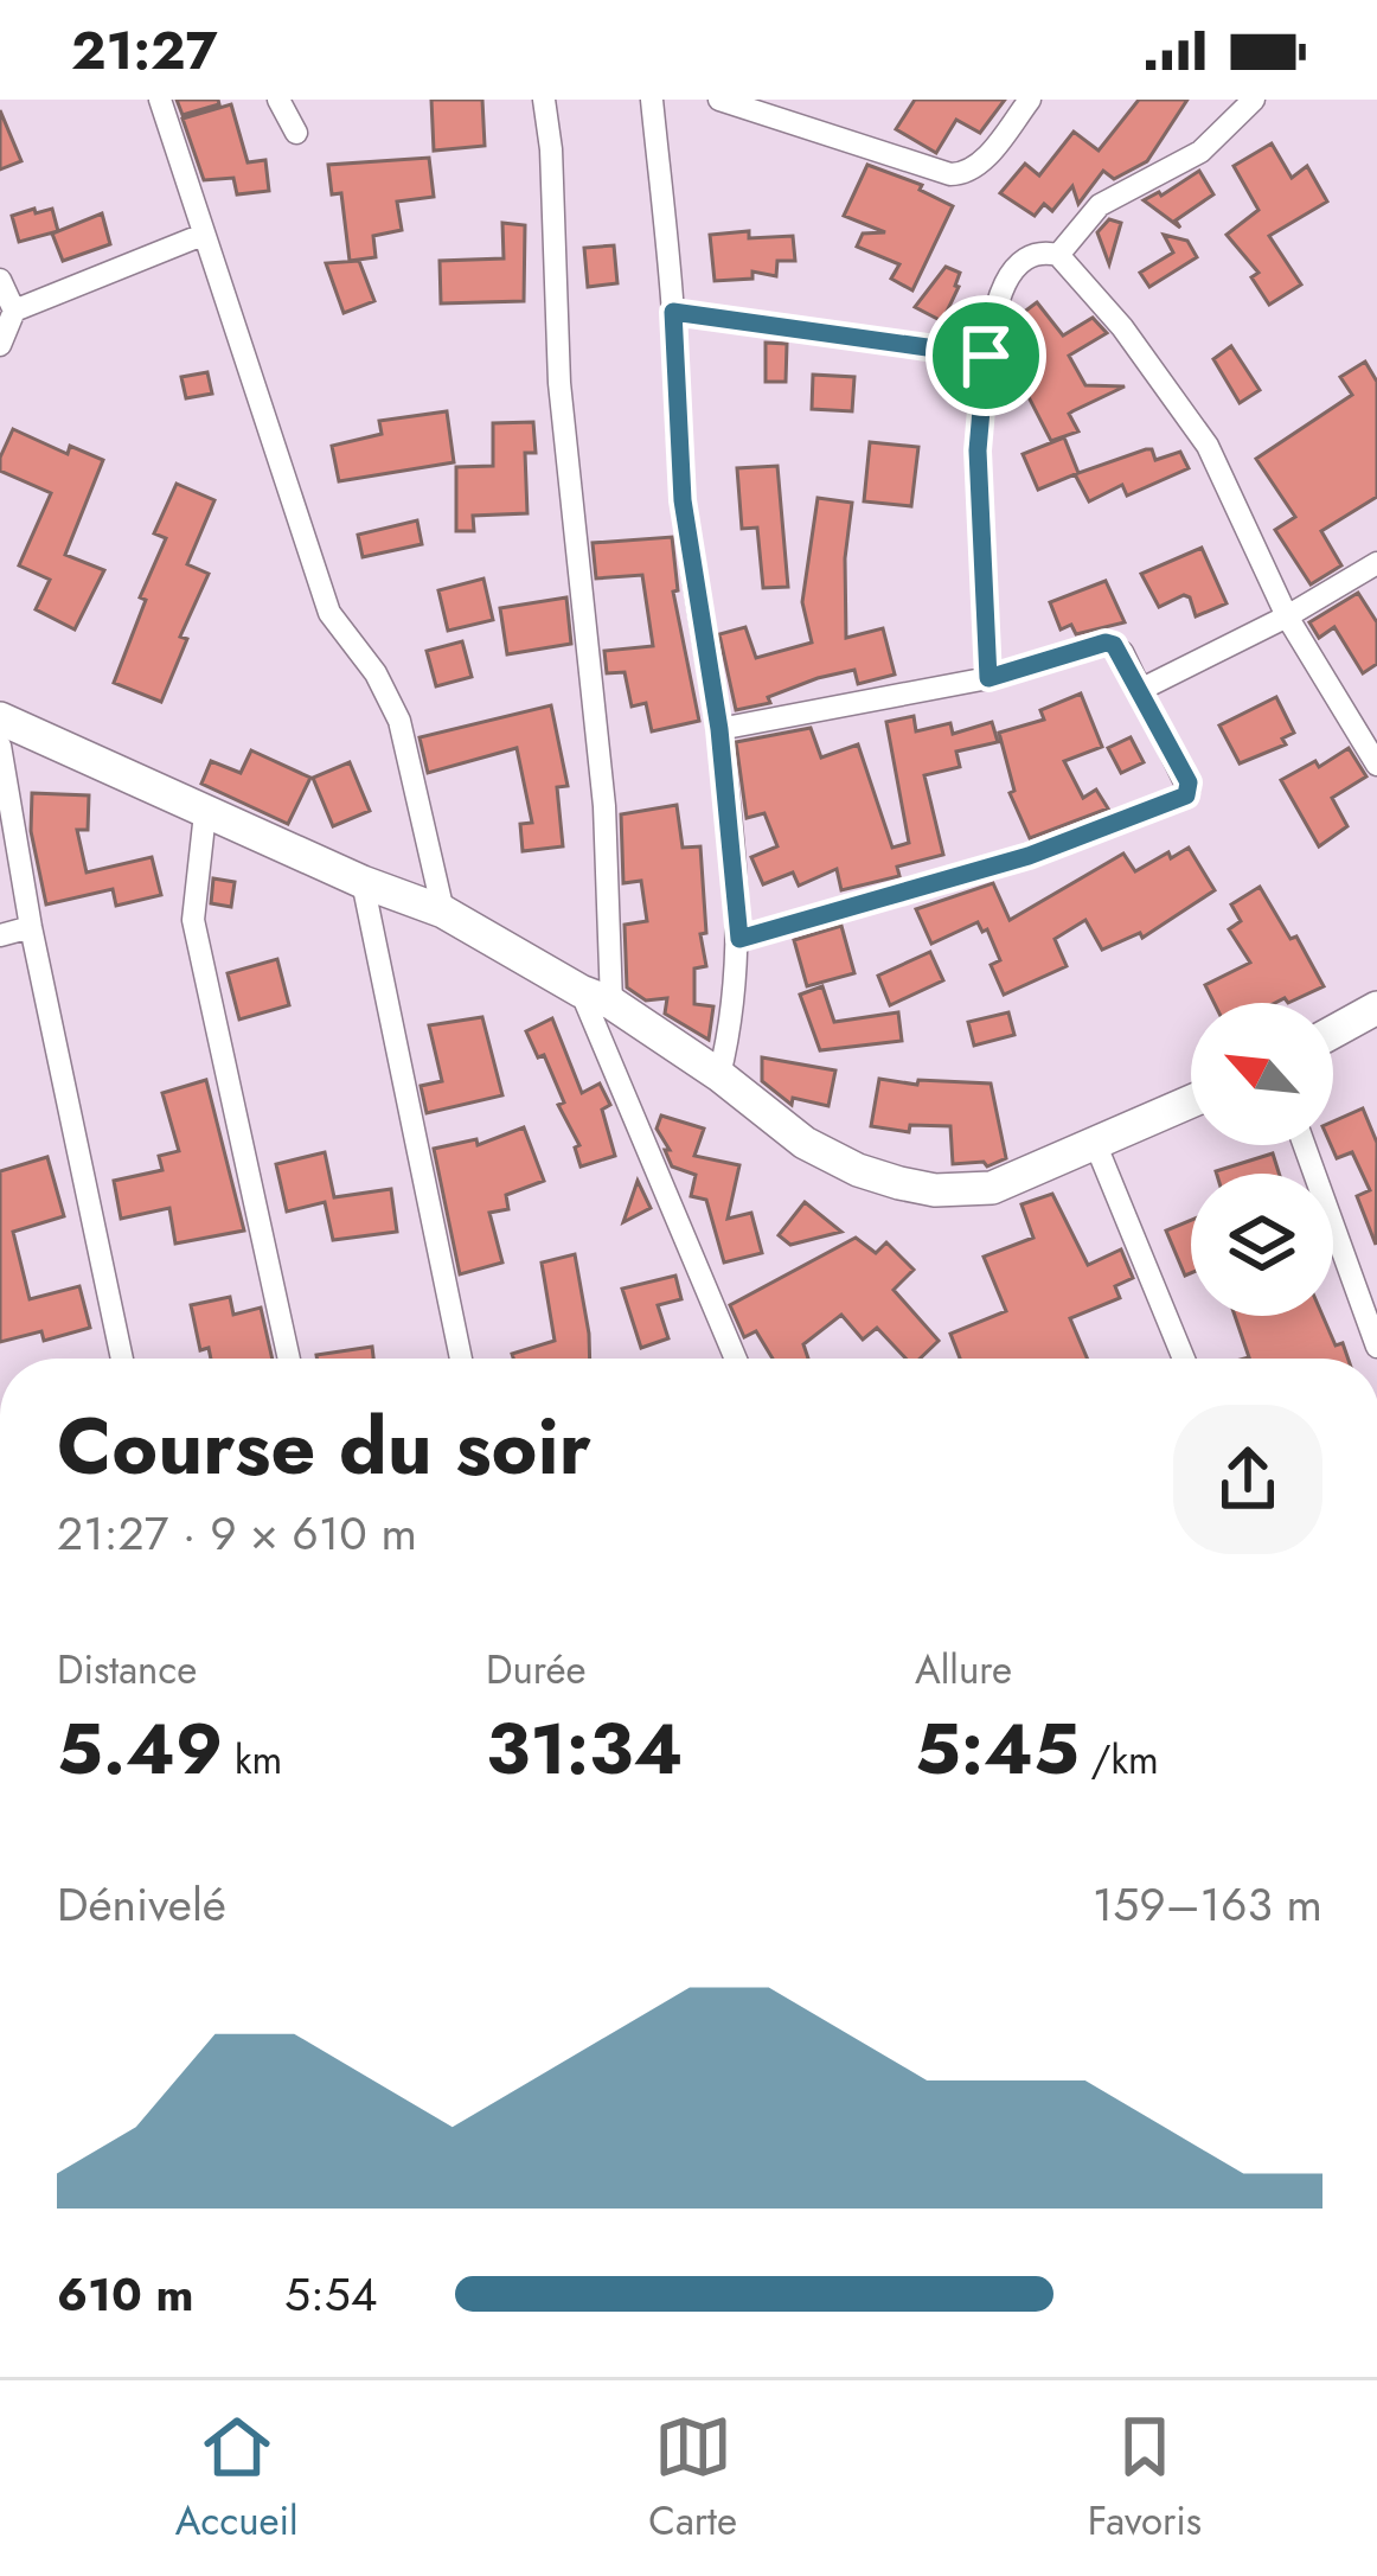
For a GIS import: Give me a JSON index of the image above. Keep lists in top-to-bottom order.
{
  "north": "top left",
  "page": {
    "status": "21:27",
    "heading": ["Course du soir", "21:27 · 9 × 610 m"],
    "stats": [
      ["Distance", "5.49 km"],
      ["Durée", "31:34"],
      ["Allure", "5:45 /km"]
    ],
    "chart": ["Dénivelé", "159–163 m"],
    "list": [
      {
        "name": "610 m",
        "note": "5:54"
      }
    ],
    "tabs": ["Accueil", "Carte", "Favoris"]
  }
}
